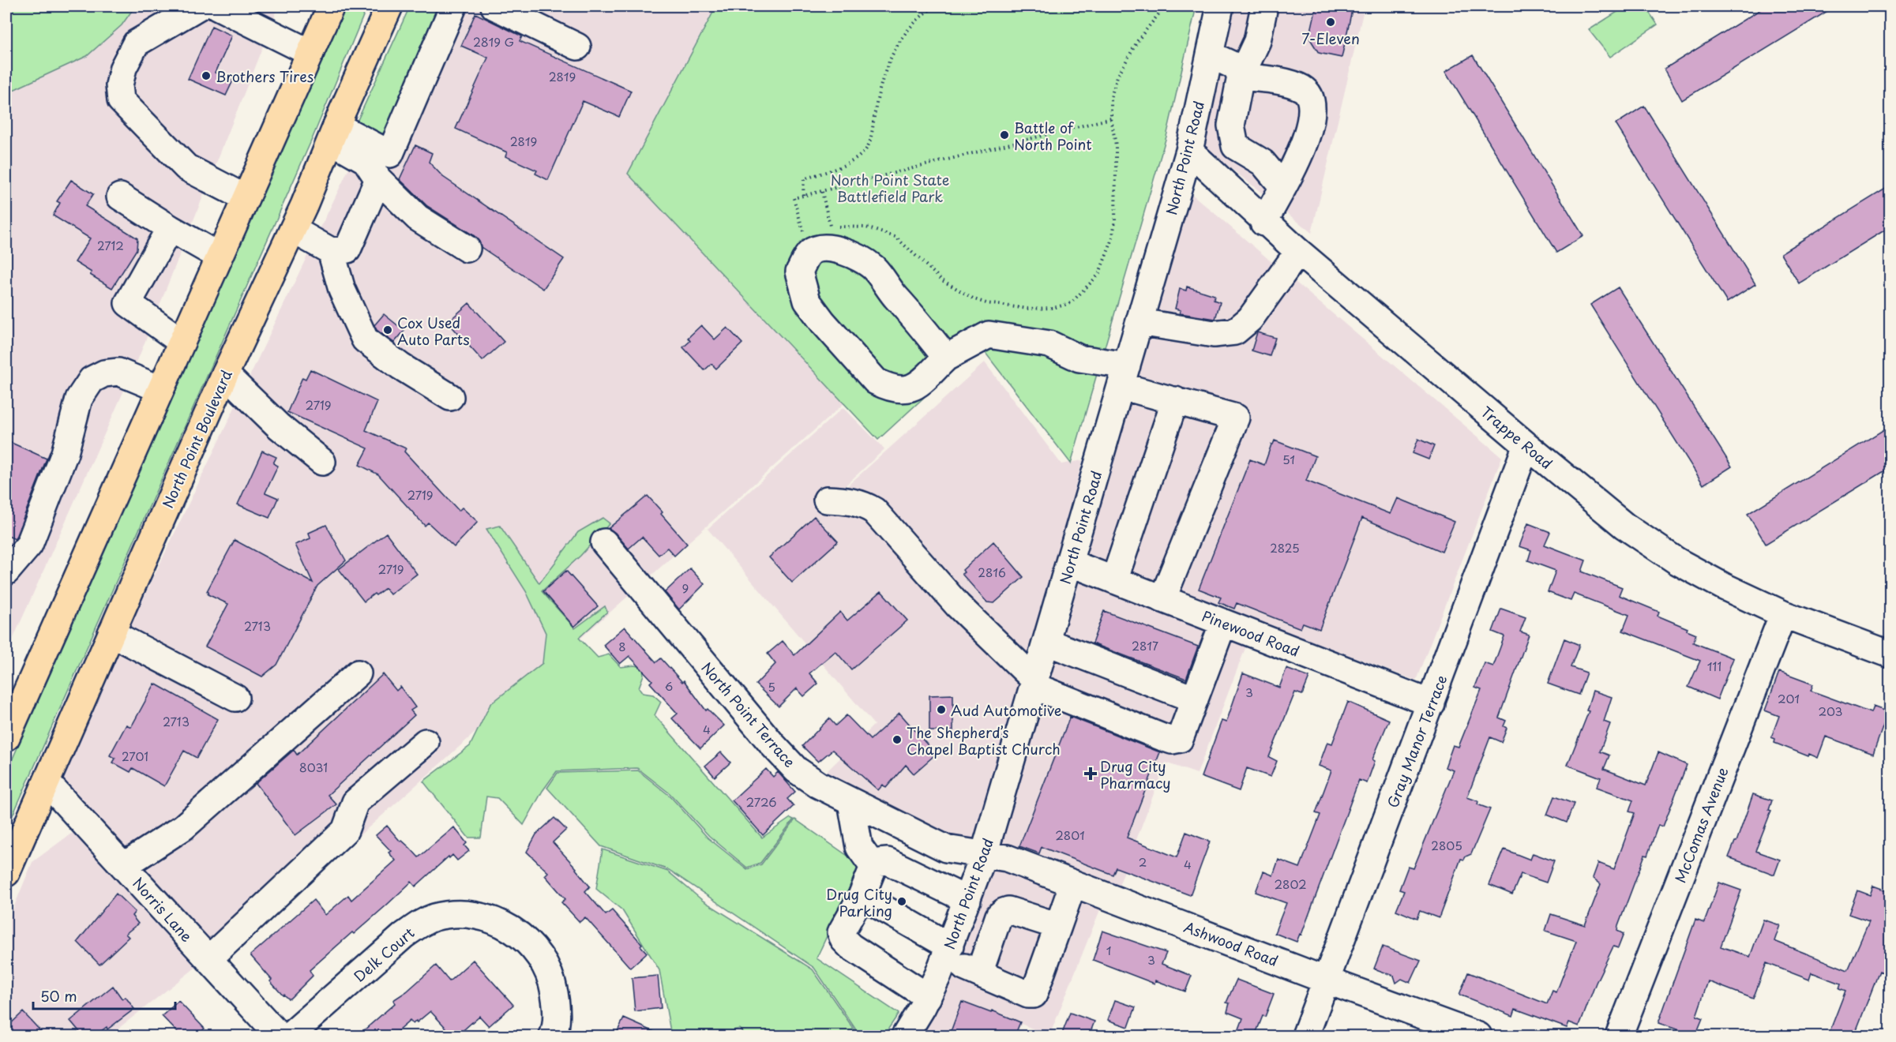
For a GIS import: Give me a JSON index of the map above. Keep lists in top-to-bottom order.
{
  "streets": {
    "main road": ["North Point Boulevard"],
    "street": [
      "North Point Road",
      "Trappe Road",
      "Pinewood Road",
      "North Point Terrace",
      "Gray Manor Terrace",
      "McComas Avenue",
      "Norris Lane",
      "Ashwood Road",
      "Delk Court"
    ]
  },
  "crossings": [
    ["North Point Road", "Trappe Road"],
    ["North Point Road", "Pinewood Road"],
    ["North Point Road", "North Point Terrace"],
    ["North Point Road", "Ashwood Road"],
    ["Trappe Road", "Gray Manor Terrace"],
    ["Trappe Road", "McComas Avenue"],
    ["North Point Boulevard", "Norris Lane"],
    ["Pinewood Road", "Gray Manor Terrace"],
    ["North Point Terrace", "Ashwood Road"],
    ["Gray Manor Terrace", "Ashwood Road"]
  ],
  "parks": ["North Point State Battlefield Park"],
  "places": {
    "other": [
      "7-Eleven",
      "Brothers Tires",
      "Battle of North Point",
      "Cox Used Auto Parts",
      "Aud Automotive",
      "The Shepherd’s Chapel Baptist Church",
      "Drug City Parking"
    ],
    "health": ["Drug City Pharmacy"]
  },
  "house_numbers": [
    "2819 G",
    "2819",
    "2819",
    "2712",
    "2719",
    "51",
    "2719",
    "2825",
    "2719",
    "2816",
    "9",
    "2713",
    "2817",
    "8",
    "111",
    "6",
    "5",
    "3",
    "201",
    "203",
    "2713",
    "4",
    "2701",
    "8031",
    "2726",
    "2801",
    "2805",
    "2",
    "4",
    "2802",
    "1",
    "3"
  ],
  "scale_bar": "50 m"
}
